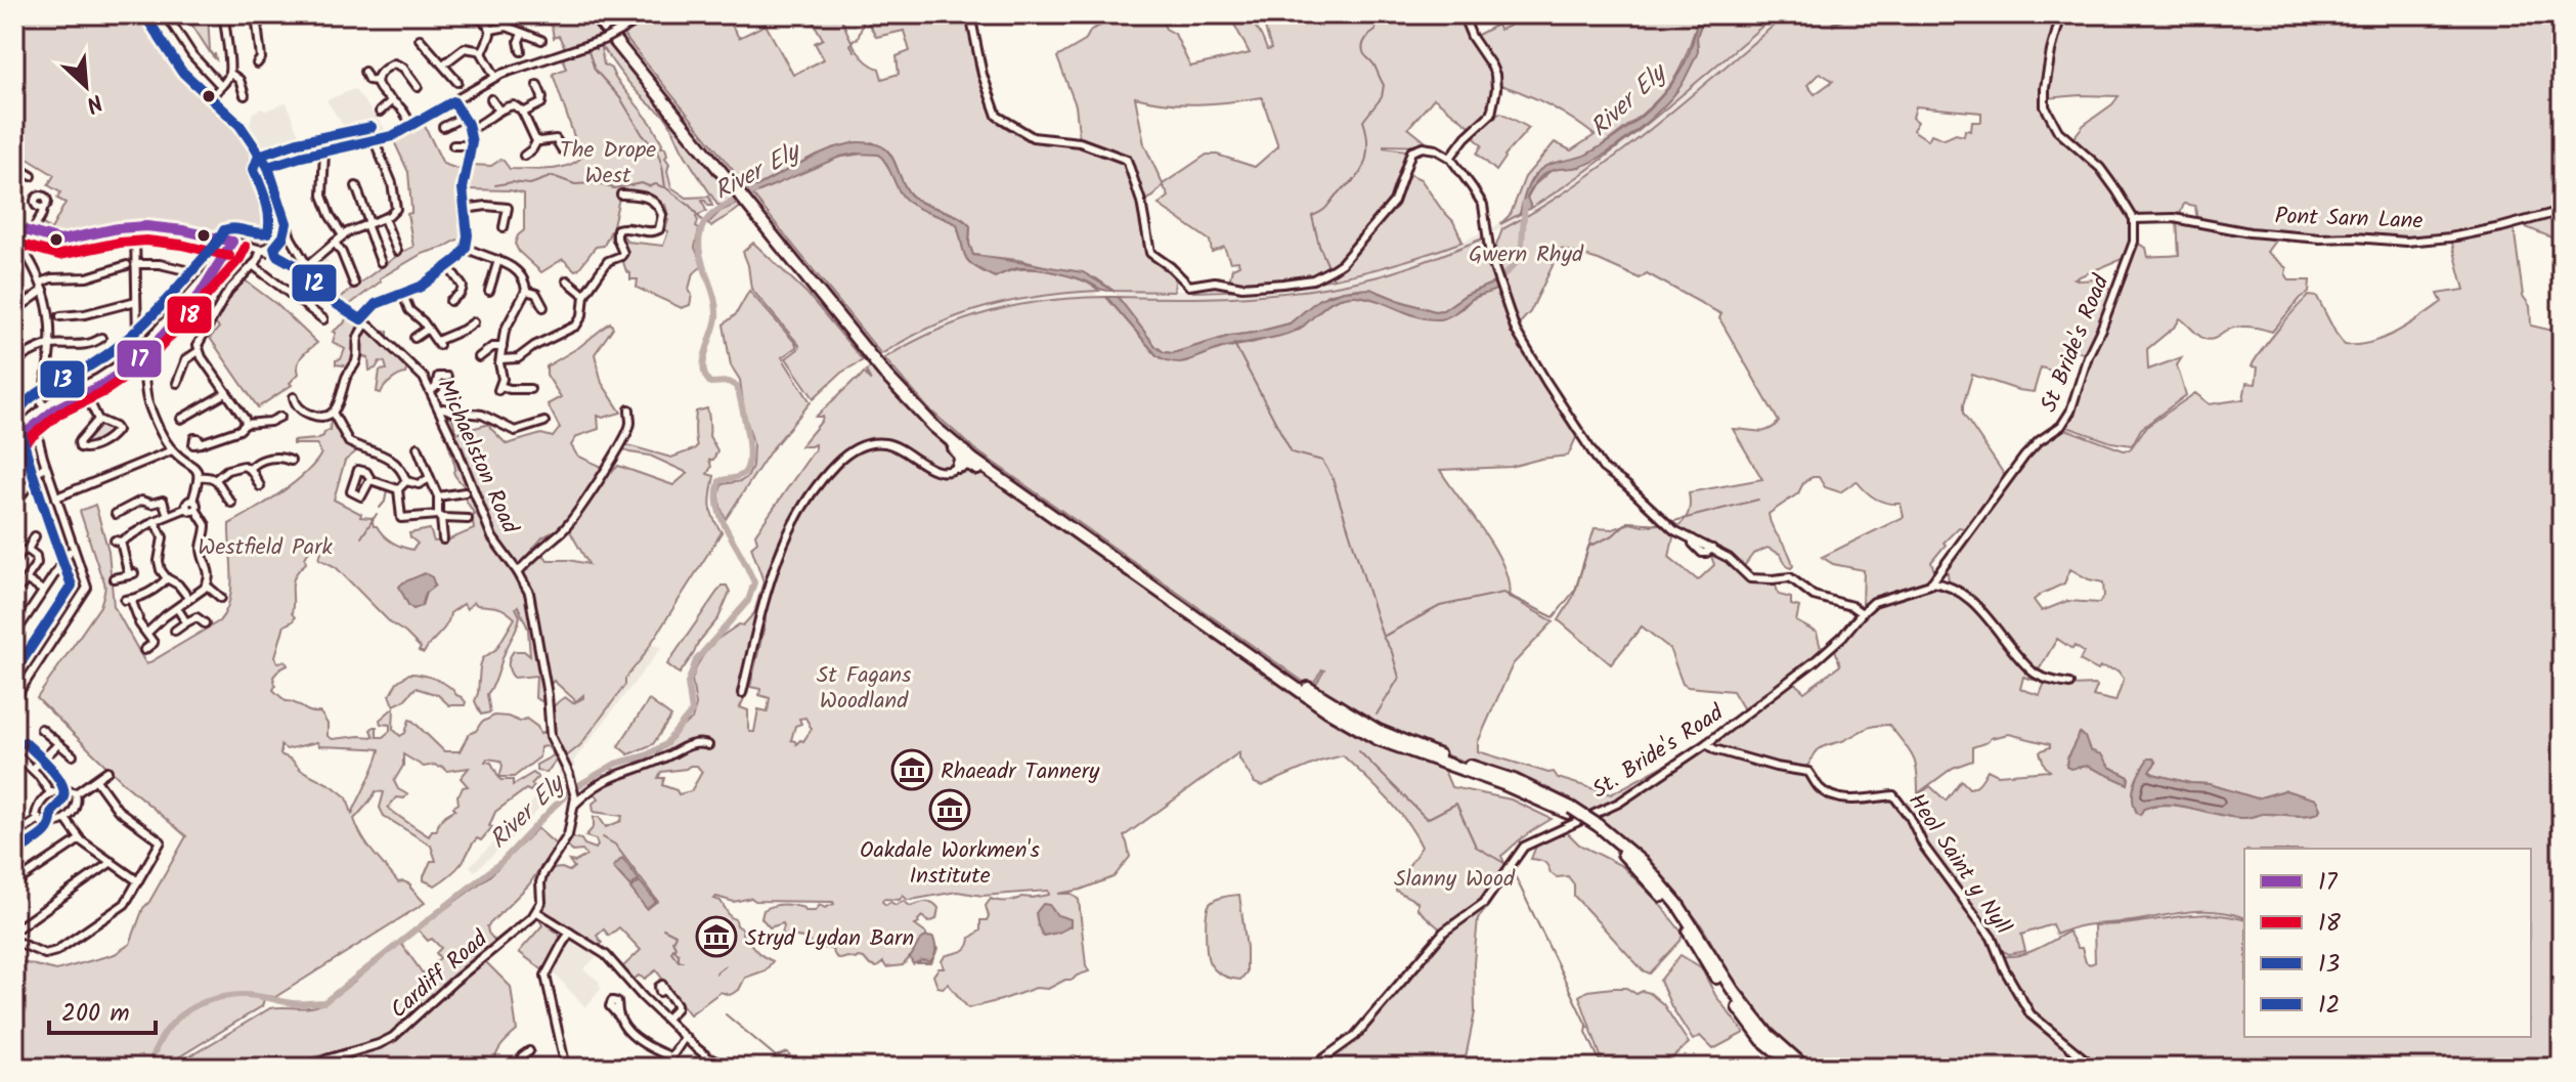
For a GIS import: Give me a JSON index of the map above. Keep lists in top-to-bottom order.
{
  "streets": {
    "street": [
      "Pont Sarn Lane",
      "St Bride's Road",
      "Michaelston Road",
      "St. Bride's Road",
      "Heol Saint y Nyll",
      "Cardiff Road"
    ]
  },
  "crossings": [
    ["Pont Sarn Lane", "St Bride's Road"],
    ["St Bride's Road", "St. Bride's Road"],
    ["Michaelston Road", "Cardiff Road"],
    ["St. Bride's Road", "Heol Saint y Nyll"]
  ],
  "water": ["River Ely"],
  "parks": [
    "The Drope West",
    "Gwern Rhyd",
    "Westfield Park",
    "St Fagans Woodland",
    "Slanny Wood"
  ],
  "places": {
    "museum": ["Rhaeadr Tannery", "Oakdale Workmen's Institute", "Stryd Lydan Barn"]
  },
  "lines": [
    "transit line 12",
    "transit line 13",
    "transit line 17",
    "transit line 18"
  ],
  "legend": [
    "17",
    "18",
    "13",
    "12"
  ],
  "scale_bar": "200 m",
  "north": "bottom right"
}
